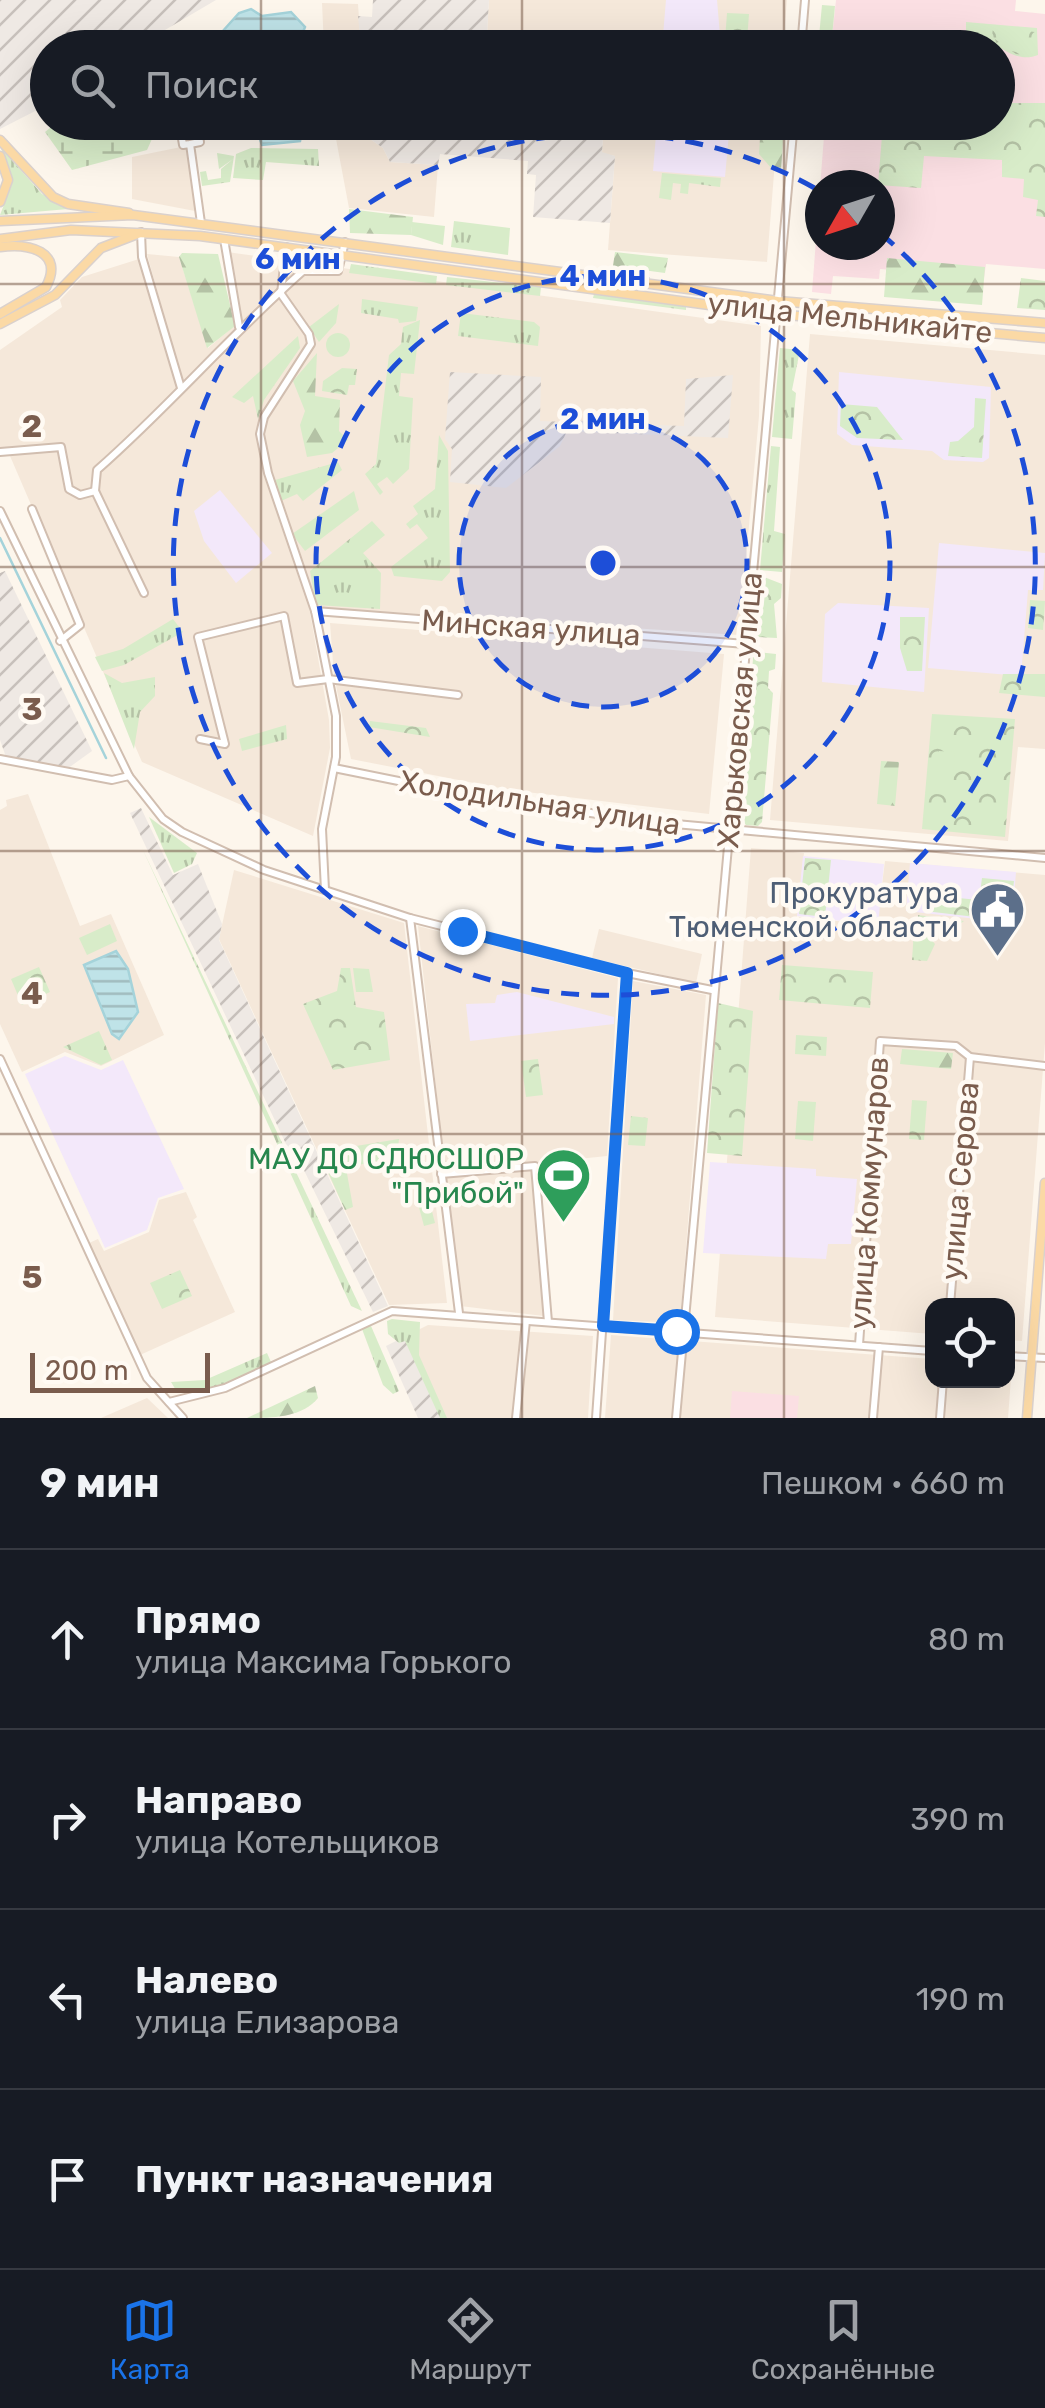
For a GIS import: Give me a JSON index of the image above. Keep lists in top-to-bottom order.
{
  "streets": {
    "main road": ["улица Мельникайте"],
    "street": [
      "Минская улица",
      "Харьковская улица",
      "Холодильная улица",
      "улица Серова",
      "улица Коммунаров"
    ]
  },
  "crossings": [
    ["улица Мельникайте", "Харьковская улица"],
    ["Минская улица", "Харьковская улица"],
    ["Харьковская улица", "Холодильная улица"],
    ["улица Серова", "улица Коммунаров"]
  ],
  "places": {
    "public building": ["Прокуратура Тюменской области"],
    "sports": ["МАУ ДО СДЮСШОР \"Прибой\""]
  },
  "scale_bar": "200 m",
  "north": "bottom left",
  "page": {
    "search": "Поиск",
    "scale": "200 m",
    "heading": ["9 мин", "Пешком · 660 m"],
    "list": [
      ["Прямо", "улица Максима Горького", "80 m"],
      ["Направо", "улица Котельщиков", "390 m"],
      ["Налево", "улица Елизарова", "190 m"],
      "Пункт назначения"
    ],
    "nav": ["Карта", "Маршрут", "Сохранённые"]
  },
  "grid": {
    "rows": [
      "2",
      "3",
      "4",
      "5"
    ]
  },
  "rings": ["6 мин", "4 мин", "2 мин"]
}
